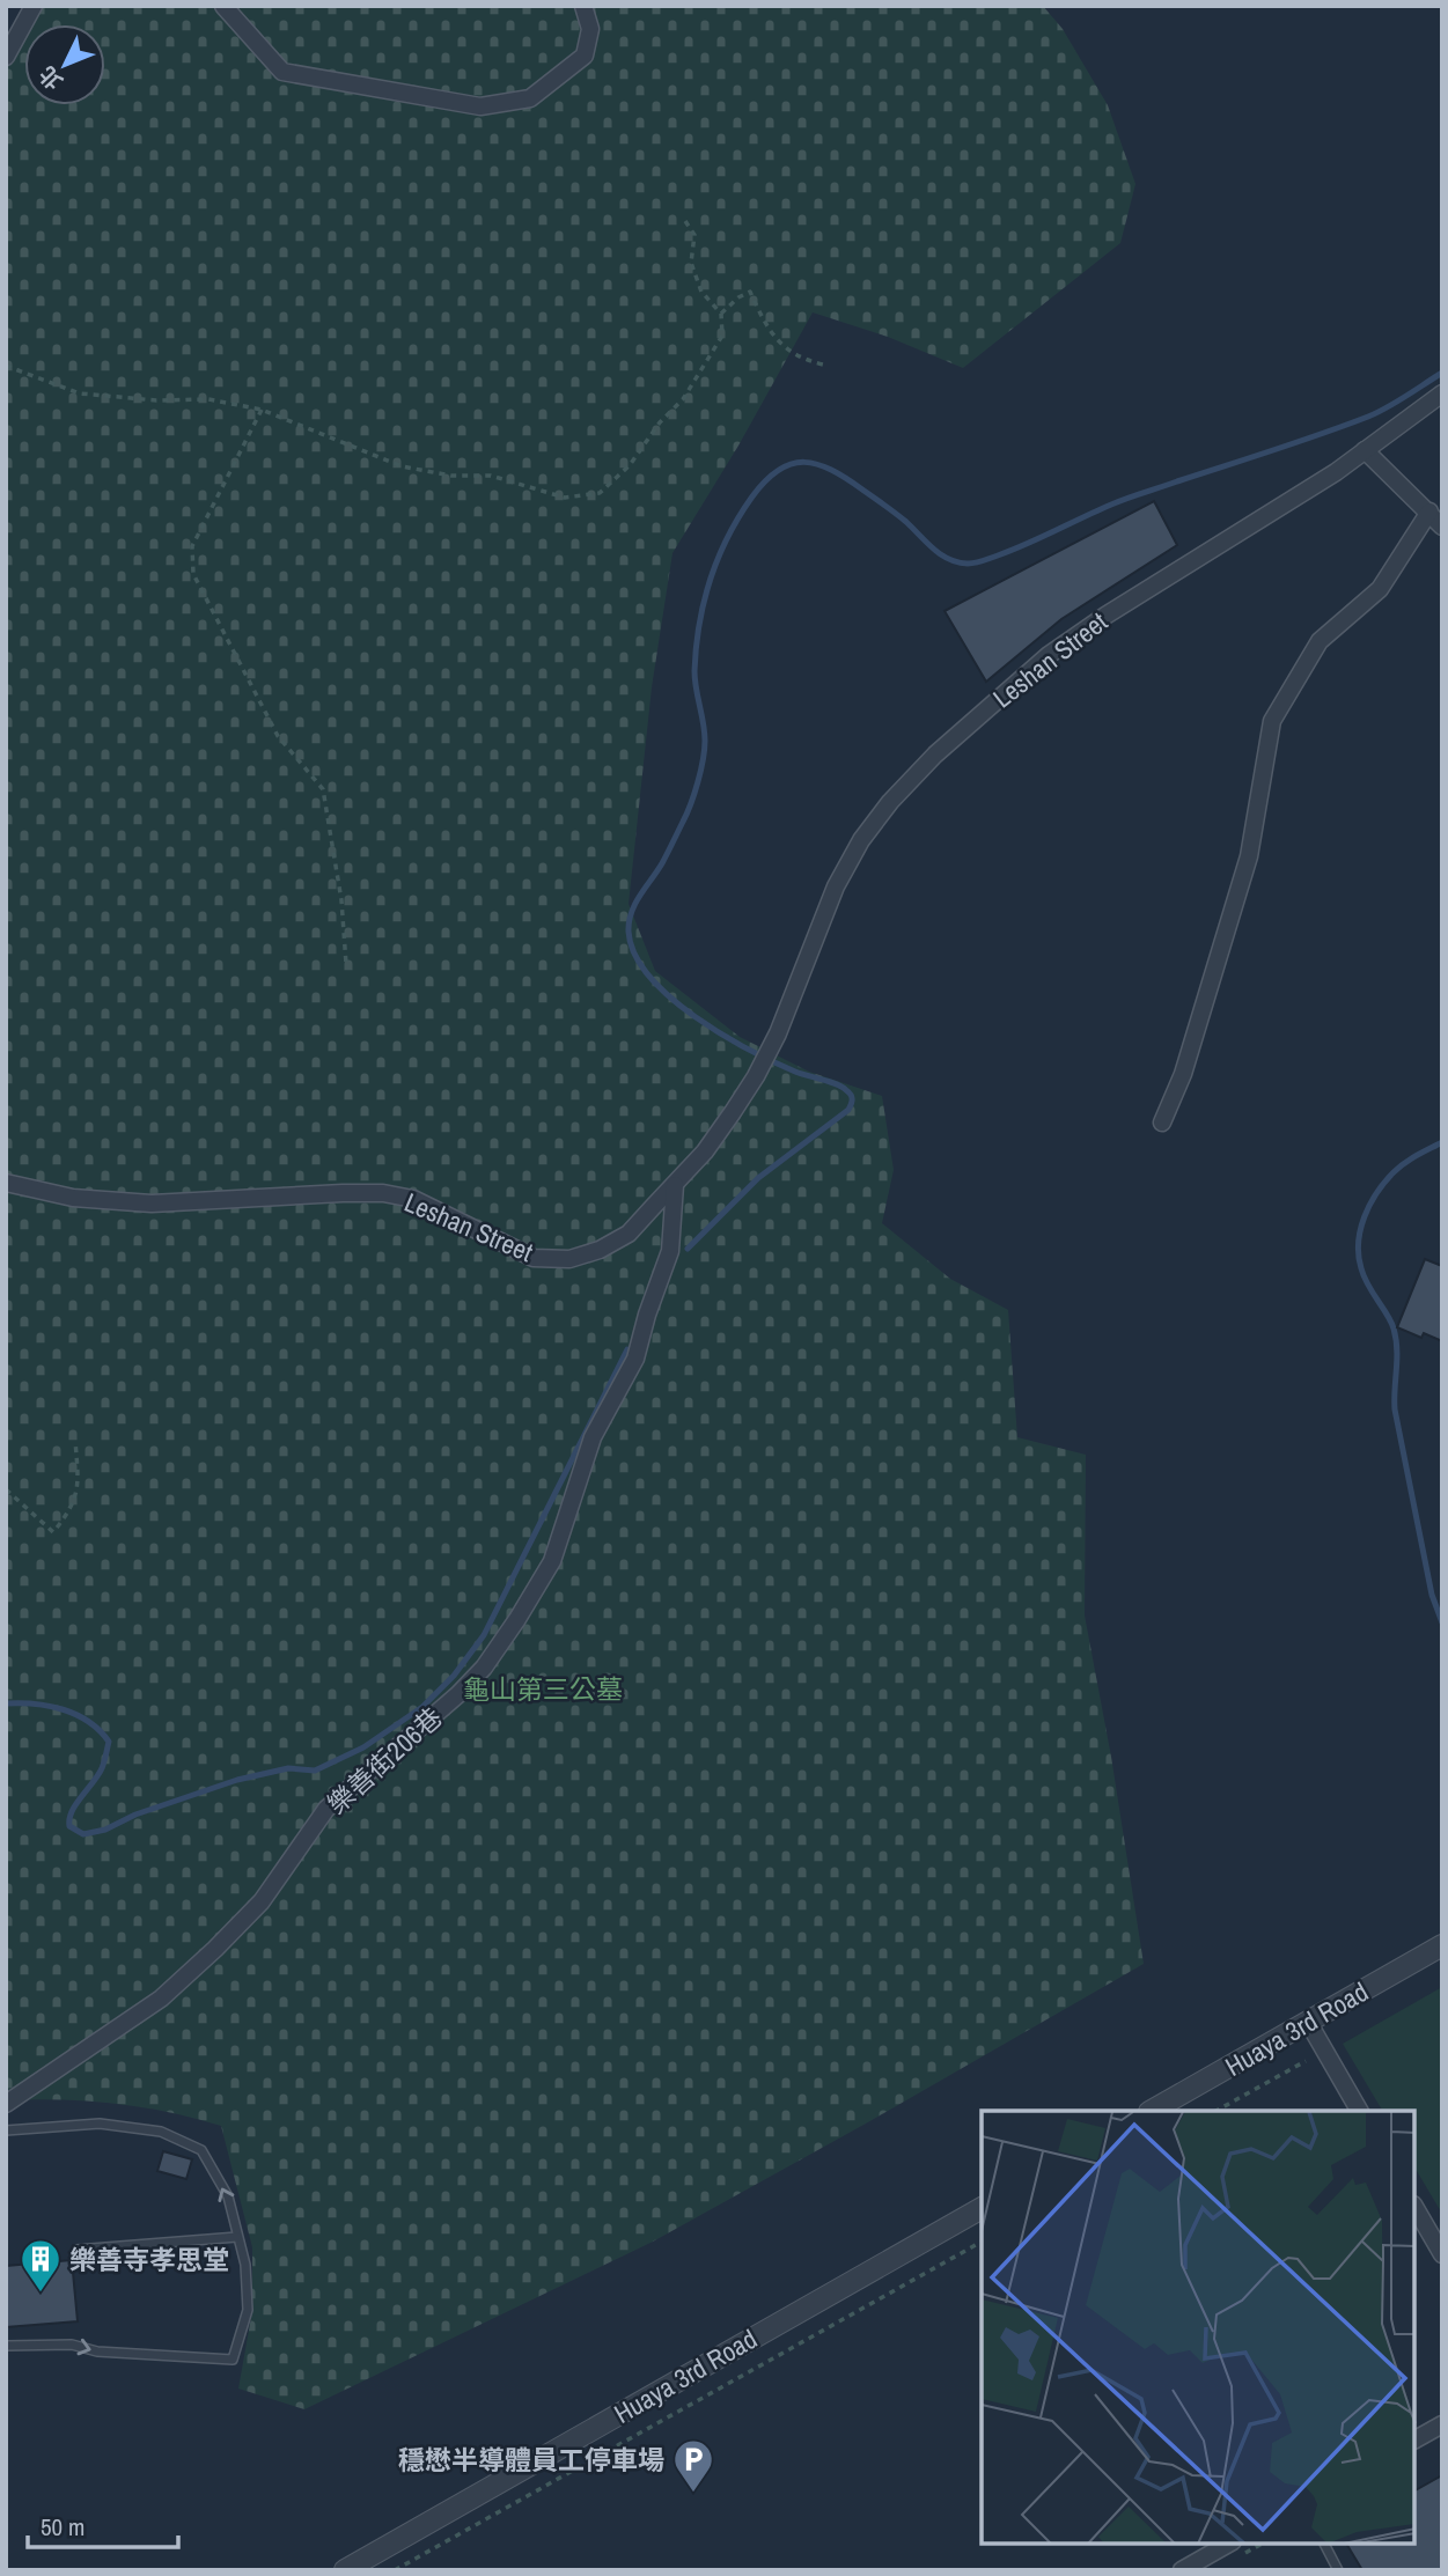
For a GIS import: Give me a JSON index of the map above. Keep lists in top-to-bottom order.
{
  "streets": {
    "street": ["Leshan Street", "樂善街206巷", "Huaya 3rd Road"]
  },
  "crossings": [
    ["Leshan Street", "樂善街206巷"]
  ],
  "parks": ["龜山第三公墓"],
  "places": {
    "building": ["樂善寺孝思堂"],
    "parking": ["穩懋半導體員工停車場"]
  },
  "scale_bar": "50 m",
  "north": "bottom left"
}
